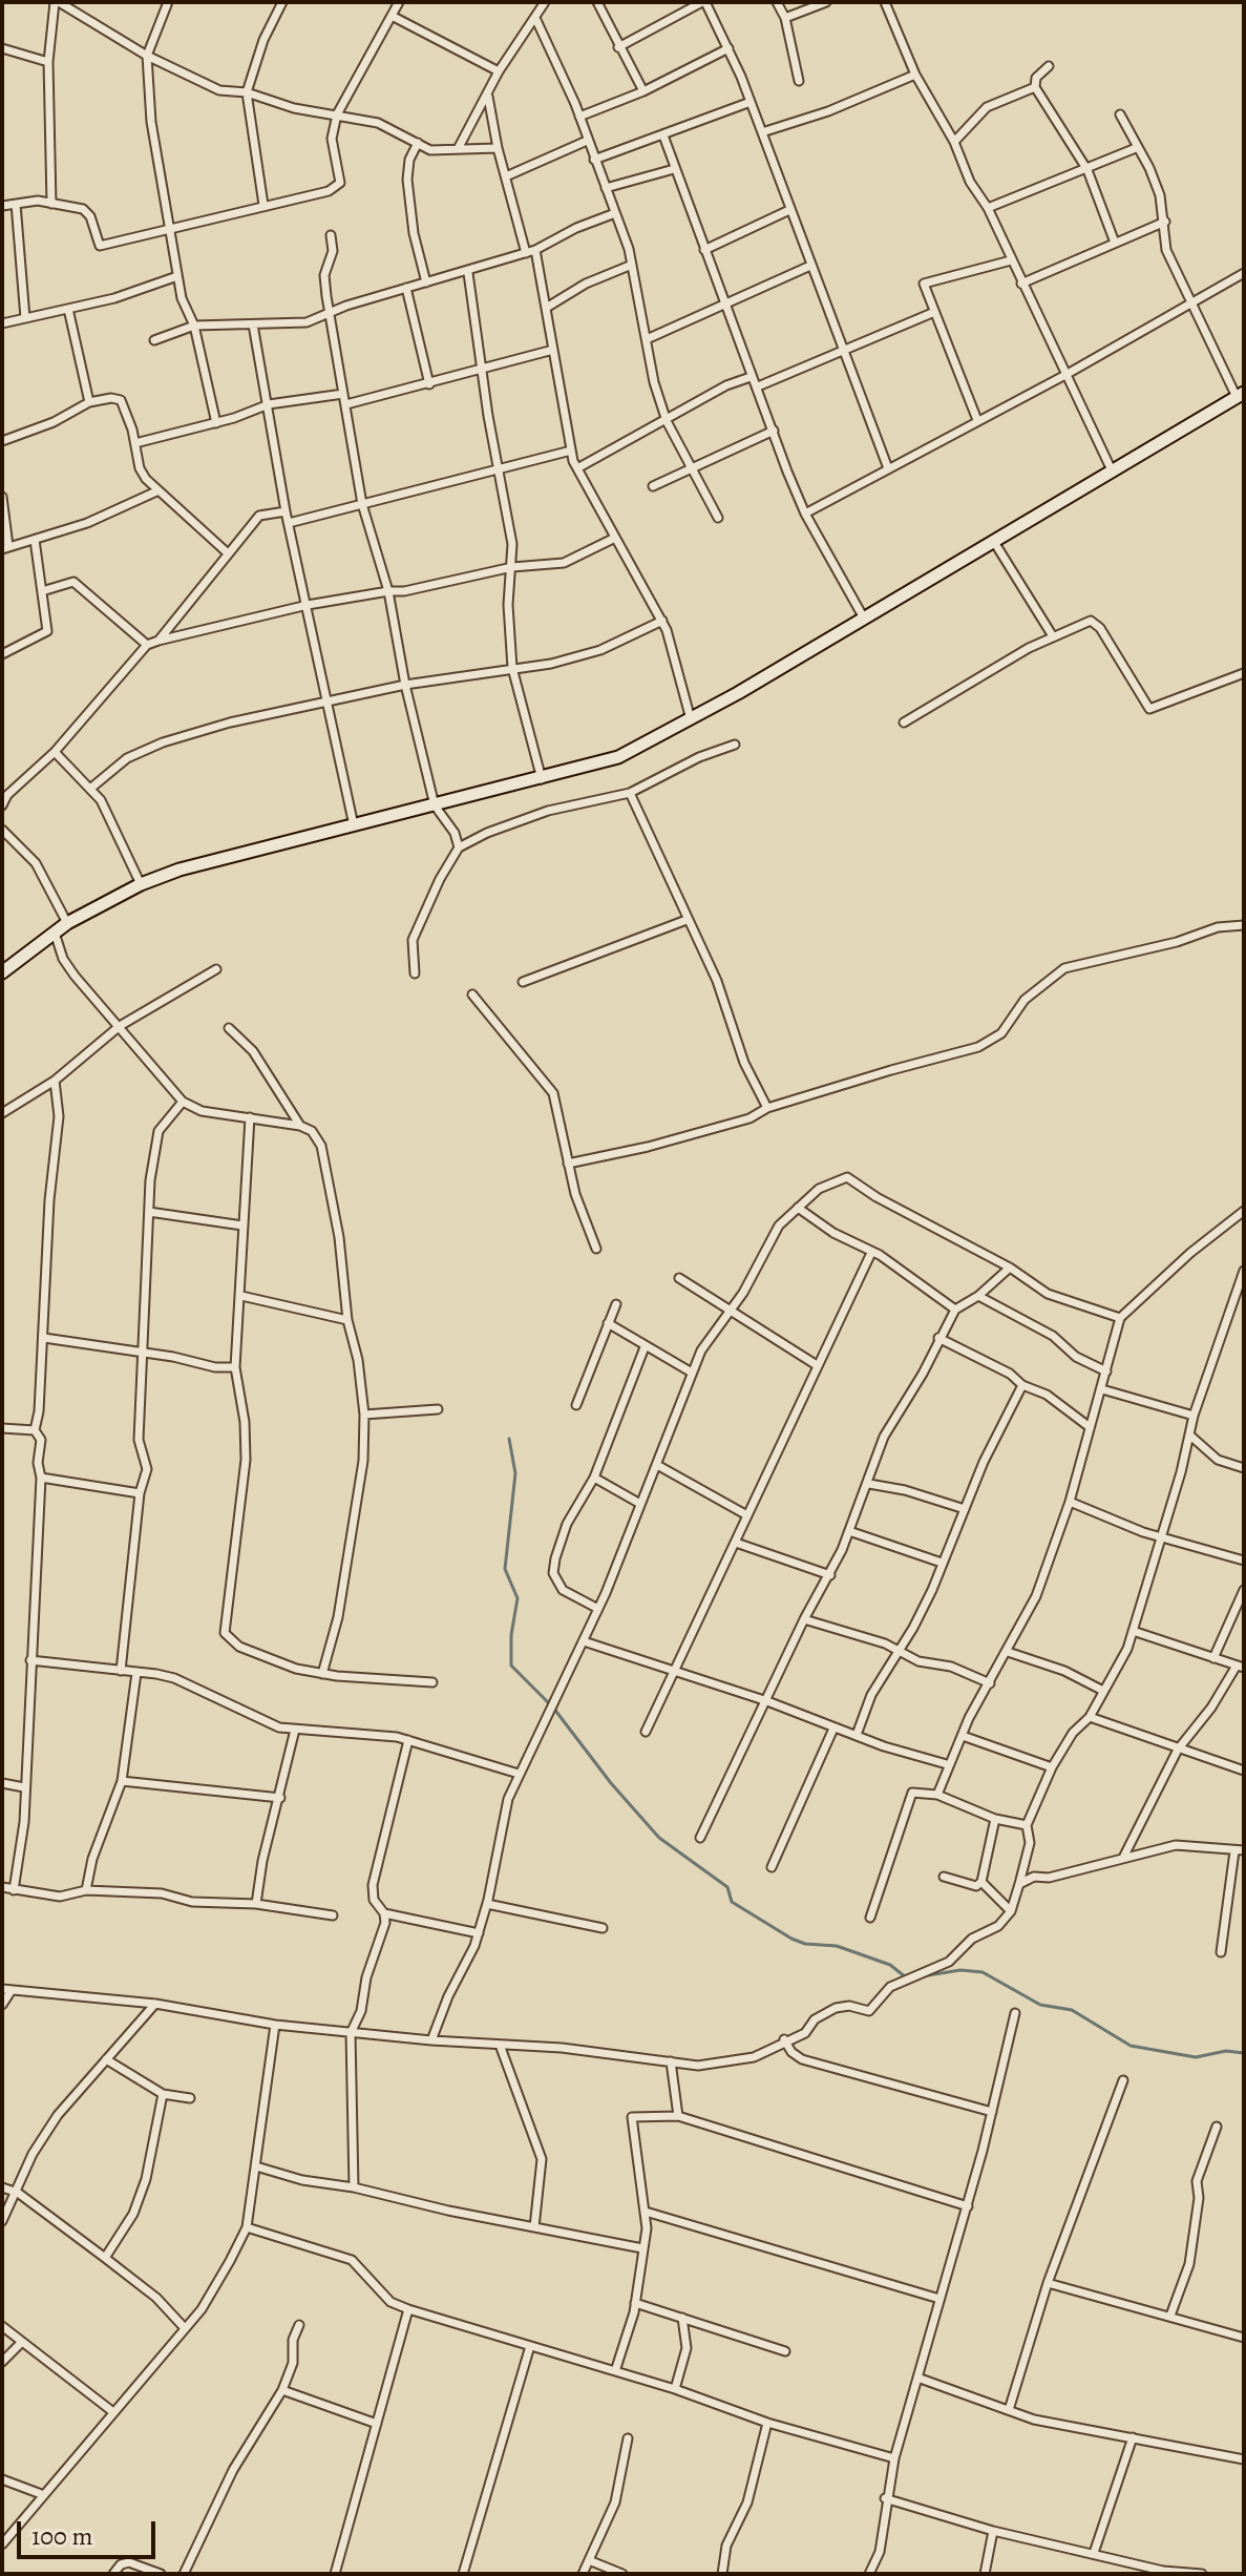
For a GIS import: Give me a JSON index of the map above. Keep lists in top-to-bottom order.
{
  "scale_bar": "100 m"
}
